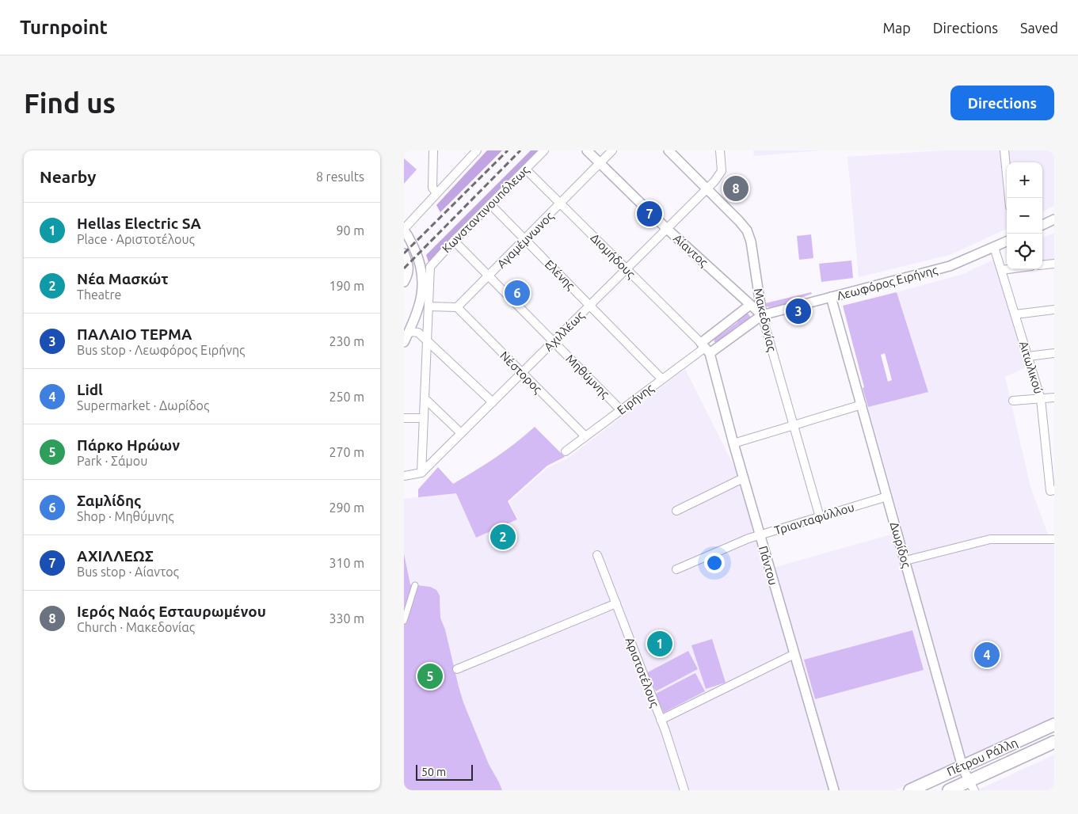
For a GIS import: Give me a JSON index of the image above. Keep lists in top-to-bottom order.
{
  "streets": {
    "main road": ["Πέτρου Ράλλη"],
    "street": [
      "Κωνσταντινουπόλεως",
      "Αγαμέμνωνος",
      "Αίαντος",
      "Διομήδους",
      "Ελένης",
      "Λεωφόρος Ειρήνης",
      "Μακεδονίας",
      "Αχιλλέως",
      "Αιτωλικού",
      "Νέστορος",
      "Μηθύμνης",
      "Ειρήνης",
      "Τριανταφύλλου",
      "Δωρίδος",
      "Πάντου",
      "Αριστοτέλους"
    ]
  },
  "crossings": [
    ["Κωνσταντινουπόλεως", "Διομήδους"],
    ["Κωνσταντινουπόλεως", "Ελένης"],
    ["Κωνσταντινουπόλεως", "Μηθύμνης"],
    ["Αγαμέμνωνος", "Αίαντος"],
    ["Αγαμέμνωνος", "Διομήδους"],
    ["Αγαμέμνωνος", "Ελένης"],
    ["Αγαμέμνωνος", "Νέστορος"],
    ["Αγαμέμνωνος", "Μηθύμνης"],
    ["Αίαντος", "Λεωφόρος Ειρήνης"],
    ["Αίαντος", "Μακεδονίας"],
    ["Αίαντος", "Αχιλλέως"],
    ["Αίαντος", "Ειρήνης"],
    ["Διομήδους", "Αχιλλέως"],
    ["Διομήδους", "Ειρήνης"],
    ["Διομήδους", "Πάντου"],
    ["Ελένης", "Αχιλλέως"],
    ["Ελένης", "Ειρήνης"],
    ["Λεωφόρος Ειρήνης", "Μακεδονίας"],
    ["Λεωφόρος Ειρήνης", "Αιτωλικού"],
    ["Λεωφόρος Ειρήνης", "Ειρήνης"],
    ["Λεωφόρος Ειρήνης", "Δωρίδος"],
    ["Μακεδονίας", "Αχιλλέως"],
    ["Μακεδονίας", "Ειρήνης"],
    ["Μακεδονίας", "Τριανταφύλλου"],
    ["Αχιλλέως", "Νέστορος"],
    ["Αχιλλέως", "Μηθύμνης"],
    ["Νέστορος", "Ειρήνης"],
    ["Μηθύμνης", "Ειρήνης"],
    ["Ειρήνης", "Πάντου"],
    ["Τριανταφύλλου", "Δωρίδος"],
    ["Τριανταφύλλου", "Πάντου"],
    ["Δωρίδος", "Πέτρου Ράλλη"]
  ],
  "scale_bar": "50 m",
  "page": {
    "header": "Turnpoint",
    "nav": ["Map", "Directions", "Saved"],
    "buttons": "Directions",
    "title": "Find us",
    "heading": ["Nearby", "8 results"],
    "map_buttons": ["+", "−"],
    "pins": [
      "8",
      "7",
      "6",
      "3",
      "2",
      "1",
      "4",
      "5"
    ],
    "list": [
      {
        "mark": "1",
        "name": "Hellas Electric SA",
        "note": "Place · Αριστοτέλους",
        "value": "90 m"
      },
      {
        "mark": "2",
        "name": "Νέα Μασκώτ",
        "note": "Theatre",
        "value": "190 m"
      },
      {
        "mark": "3",
        "name": "ΠΑΛΑΙΟ ΤΕΡΜΑ",
        "note": "Bus stop · Λεωφόρος Ειρήνης",
        "value": "230 m"
      },
      {
        "mark": "4",
        "name": "Lidl",
        "note": "Supermarket · Δωρίδος",
        "value": "250 m"
      },
      {
        "mark": "5",
        "name": "Πάρκο Ηρώων",
        "note": "Park · Σάμου",
        "value": "270 m"
      },
      {
        "mark": "6",
        "name": "Σαμλίδης",
        "note": "Shop · Μηθύμνης",
        "value": "290 m"
      },
      {
        "mark": "7",
        "name": "ΑΧΙΛΛΕΩΣ",
        "note": "Bus stop · Αίαντος",
        "value": "310 m"
      },
      {
        "mark": "8",
        "name": "Ιερός Ναός Εσταυρωμένου",
        "note": "Church · Μακεδονίας",
        "value": "330 m"
      }
    ],
    "scale": "50 m"
  }
}
